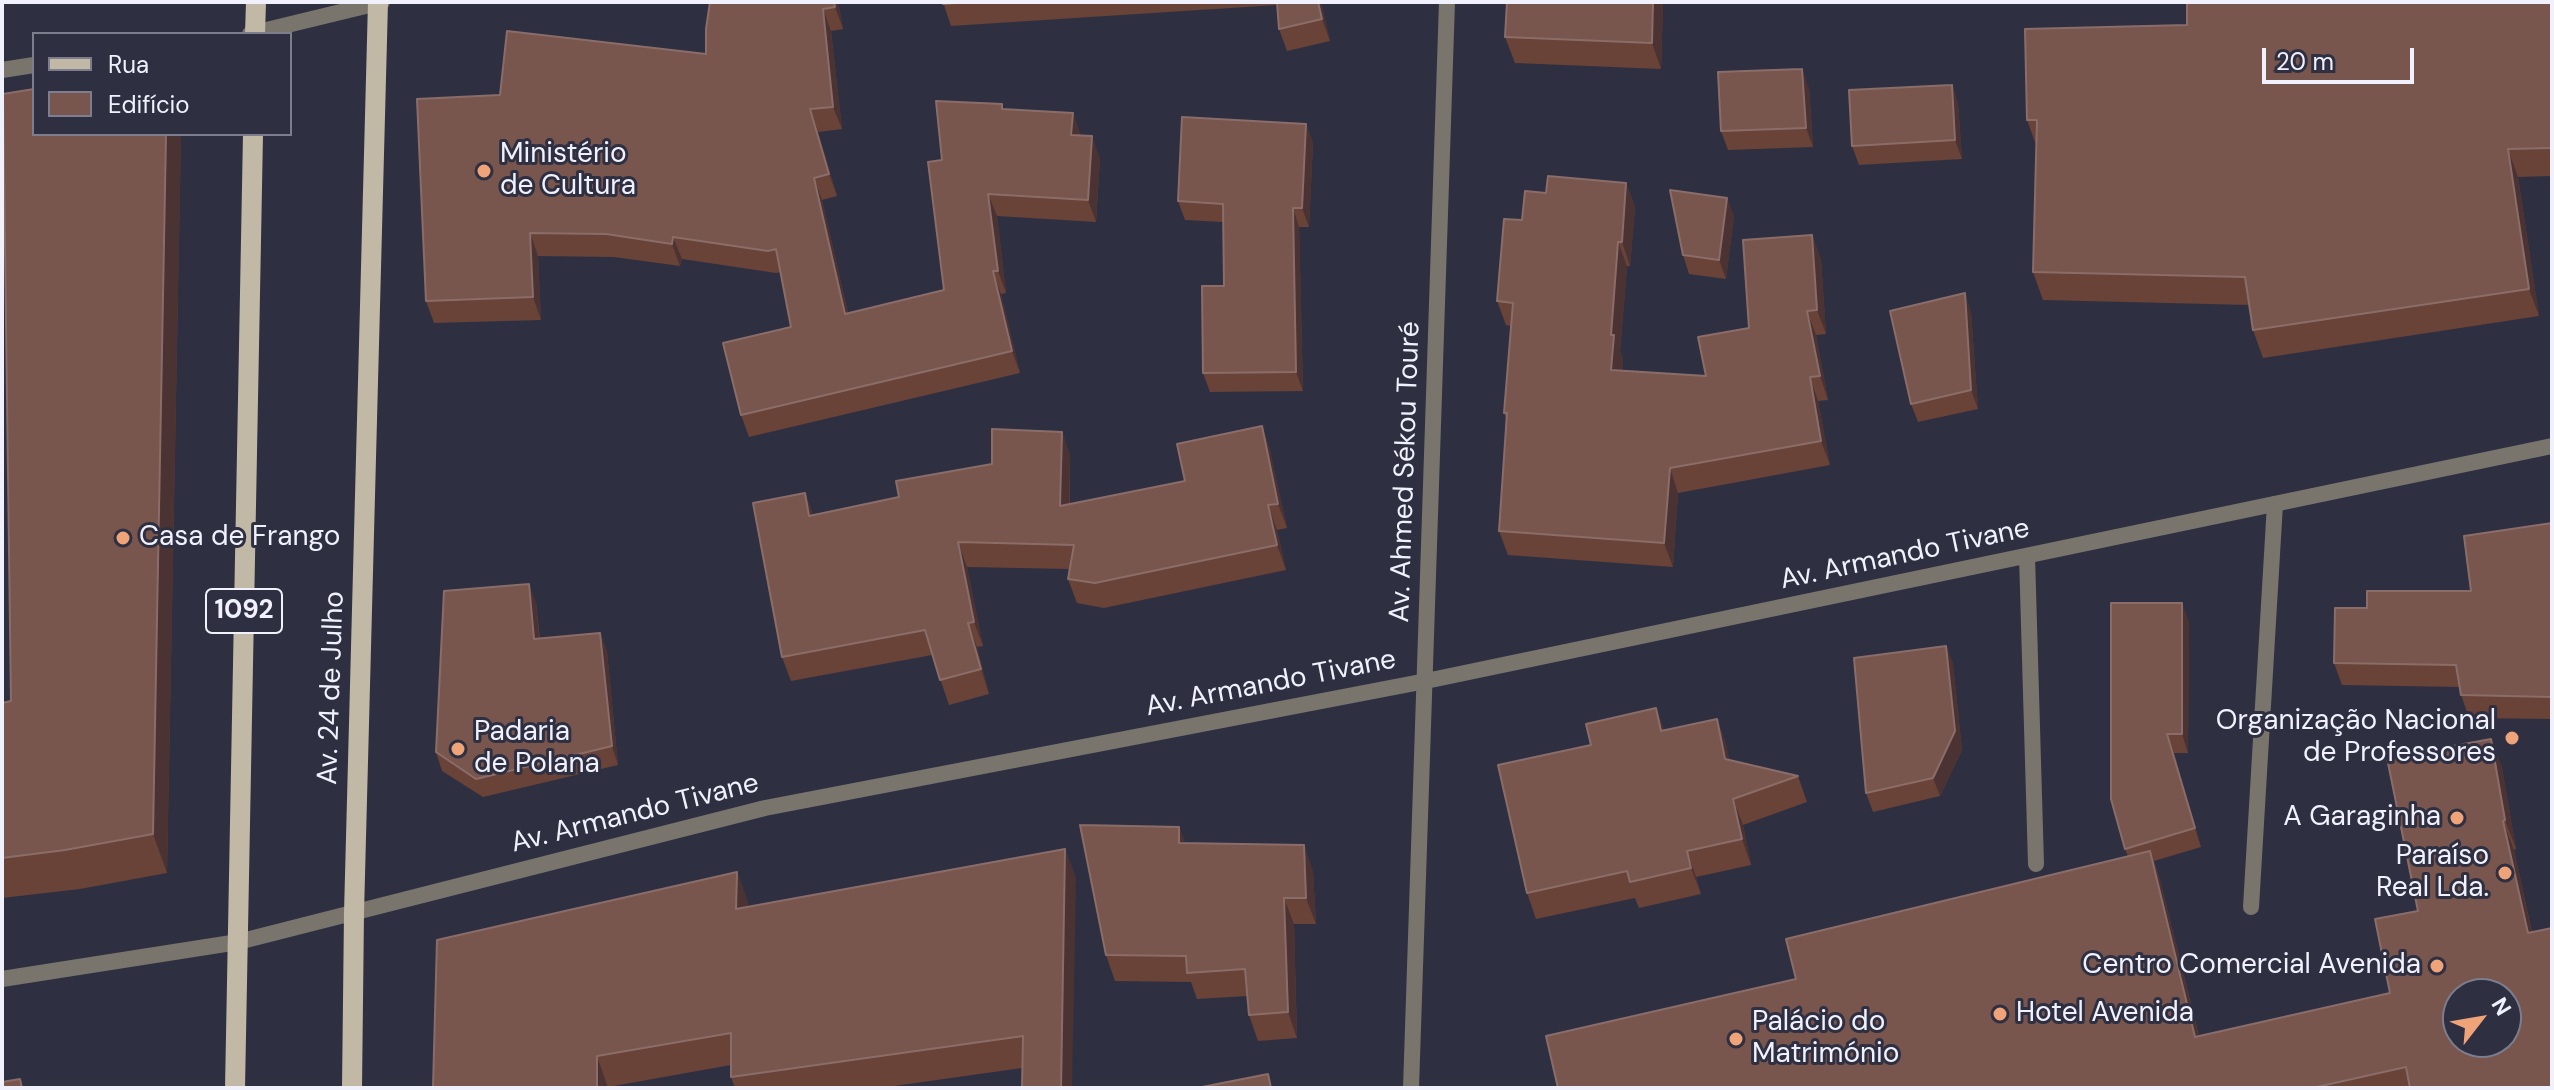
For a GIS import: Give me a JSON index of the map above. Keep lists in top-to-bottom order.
{
  "streets": {
    "main road": ["1092", "Av. 24 de Julho"],
    "street": ["Av. Ahmed Sékou Touré", "Av. Armando Tivane"]
  },
  "crossings": [
    ["Av. Ahmed Sékou Touré", "Av. Armando Tivane"],
    ["Av. Armando Tivane", "1092"],
    ["Av. Armando Tivane", "Av. 24 de Julho"]
  ],
  "places": [
    "Ministério de Cultura",
    "Casa de Frango",
    "Organização Nacional de Professores",
    "Padaria de Polana",
    "A Garaginha",
    "Paraíso Real Lda.",
    "Centro Comercial Avenida",
    "Hotel Avenida",
    "Palácio do Matrimónio"
  ],
  "legend": ["Rua", "Edifício"],
  "scale_bar": "20 m",
  "north": "top right"
}
